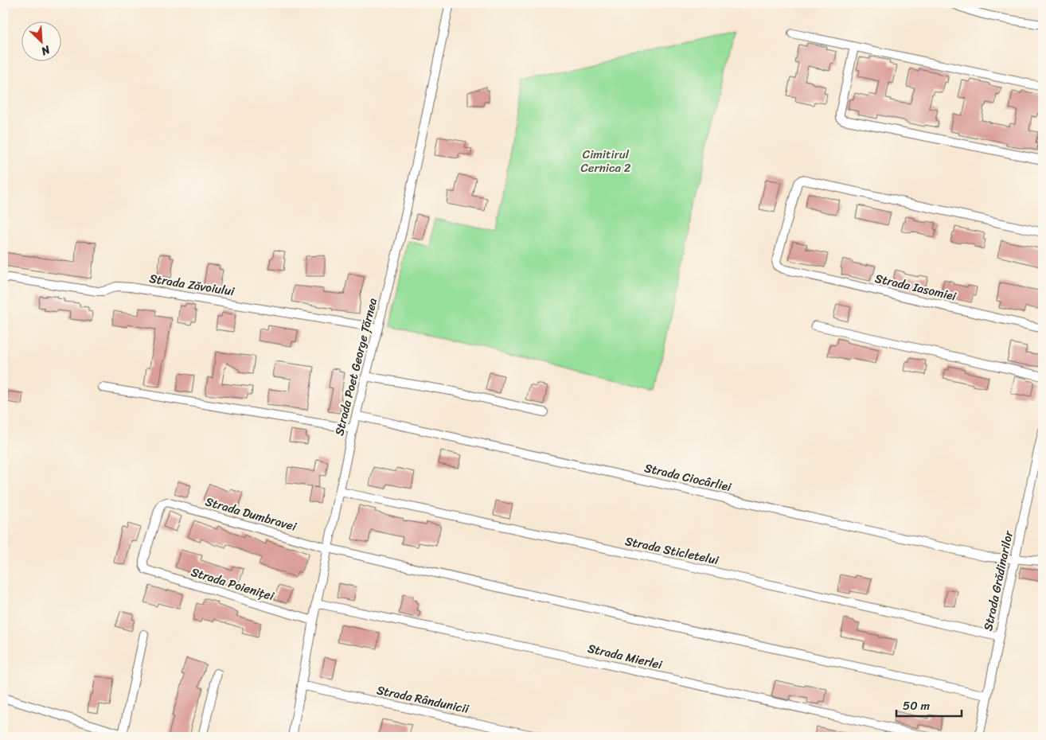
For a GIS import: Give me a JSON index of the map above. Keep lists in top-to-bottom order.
{
  "streets": {
    "street": [
      "Strada Zăvoiului",
      "Strada Iasomiei",
      "Strada Poet George Țărnea",
      "Strada Ciocârliei",
      "Strada Dumbravei",
      "Strada Sticletelui",
      "Strada Grădinarilor",
      "Strada Poieniței",
      "Strada Mierlei",
      "Strada Rândunicii"
    ]
  },
  "crossings": [
    ["Strada Zăvoiului", "Strada Poet George Țărnea"],
    ["Strada Poet George Țărnea", "Strada Ciocârliei"],
    ["Strada Poet George Țărnea", "Strada Dumbravei"],
    ["Strada Poet George Țărnea", "Strada Sticletelui"],
    ["Strada Poet George Țărnea", "Strada Poieniței"],
    ["Strada Poet George Țărnea", "Strada Mierlei"],
    ["Strada Poet George Țărnea", "Strada Rândunicii"],
    ["Strada Ciocârliei", "Strada Grădinarilor"],
    ["Strada Dumbravei", "Strada Grădinarilor"],
    ["Strada Dumbravei", "Strada Poieniței"],
    ["Strada Sticletelui", "Strada Grădinarilor"]
  ],
  "parks": ["Cimitirul Cernica 2"],
  "scale_bar": "50 m",
  "north": "bottom right"
}
